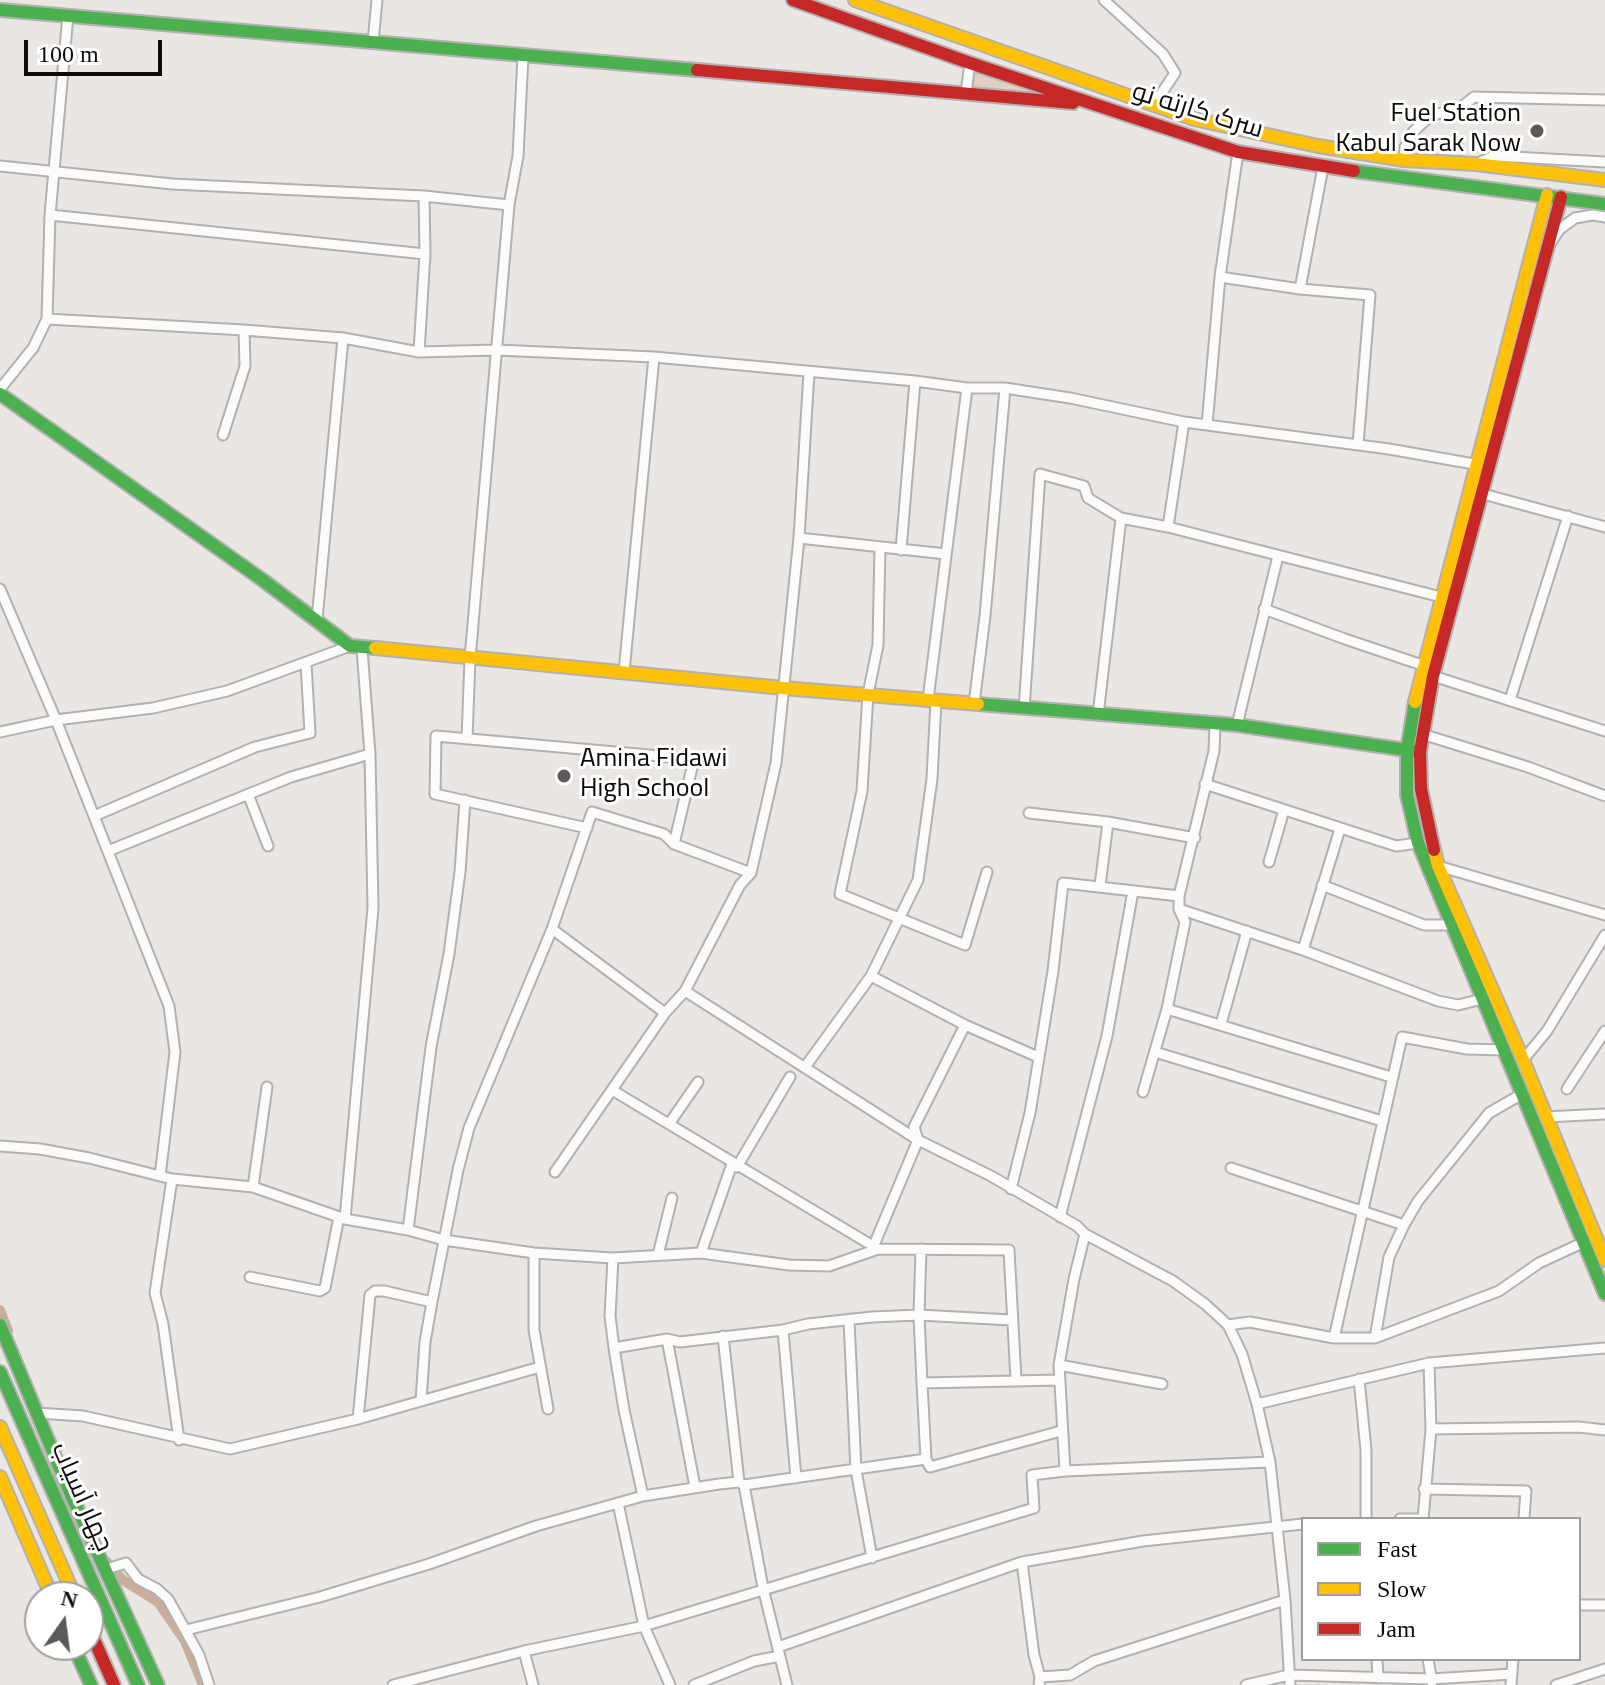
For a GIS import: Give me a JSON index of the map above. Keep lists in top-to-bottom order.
{
  "streets": {
    "main road": ["سرک کارته نو", "چهار آسیاب"]
  },
  "places": ["Fuel Station Kabul Sarak Now", "Amina Fidawi High School"],
  "legend": ["Fast", "Slow", "Jam"],
  "scale_bar": "100 m",
  "north": "top"
}
